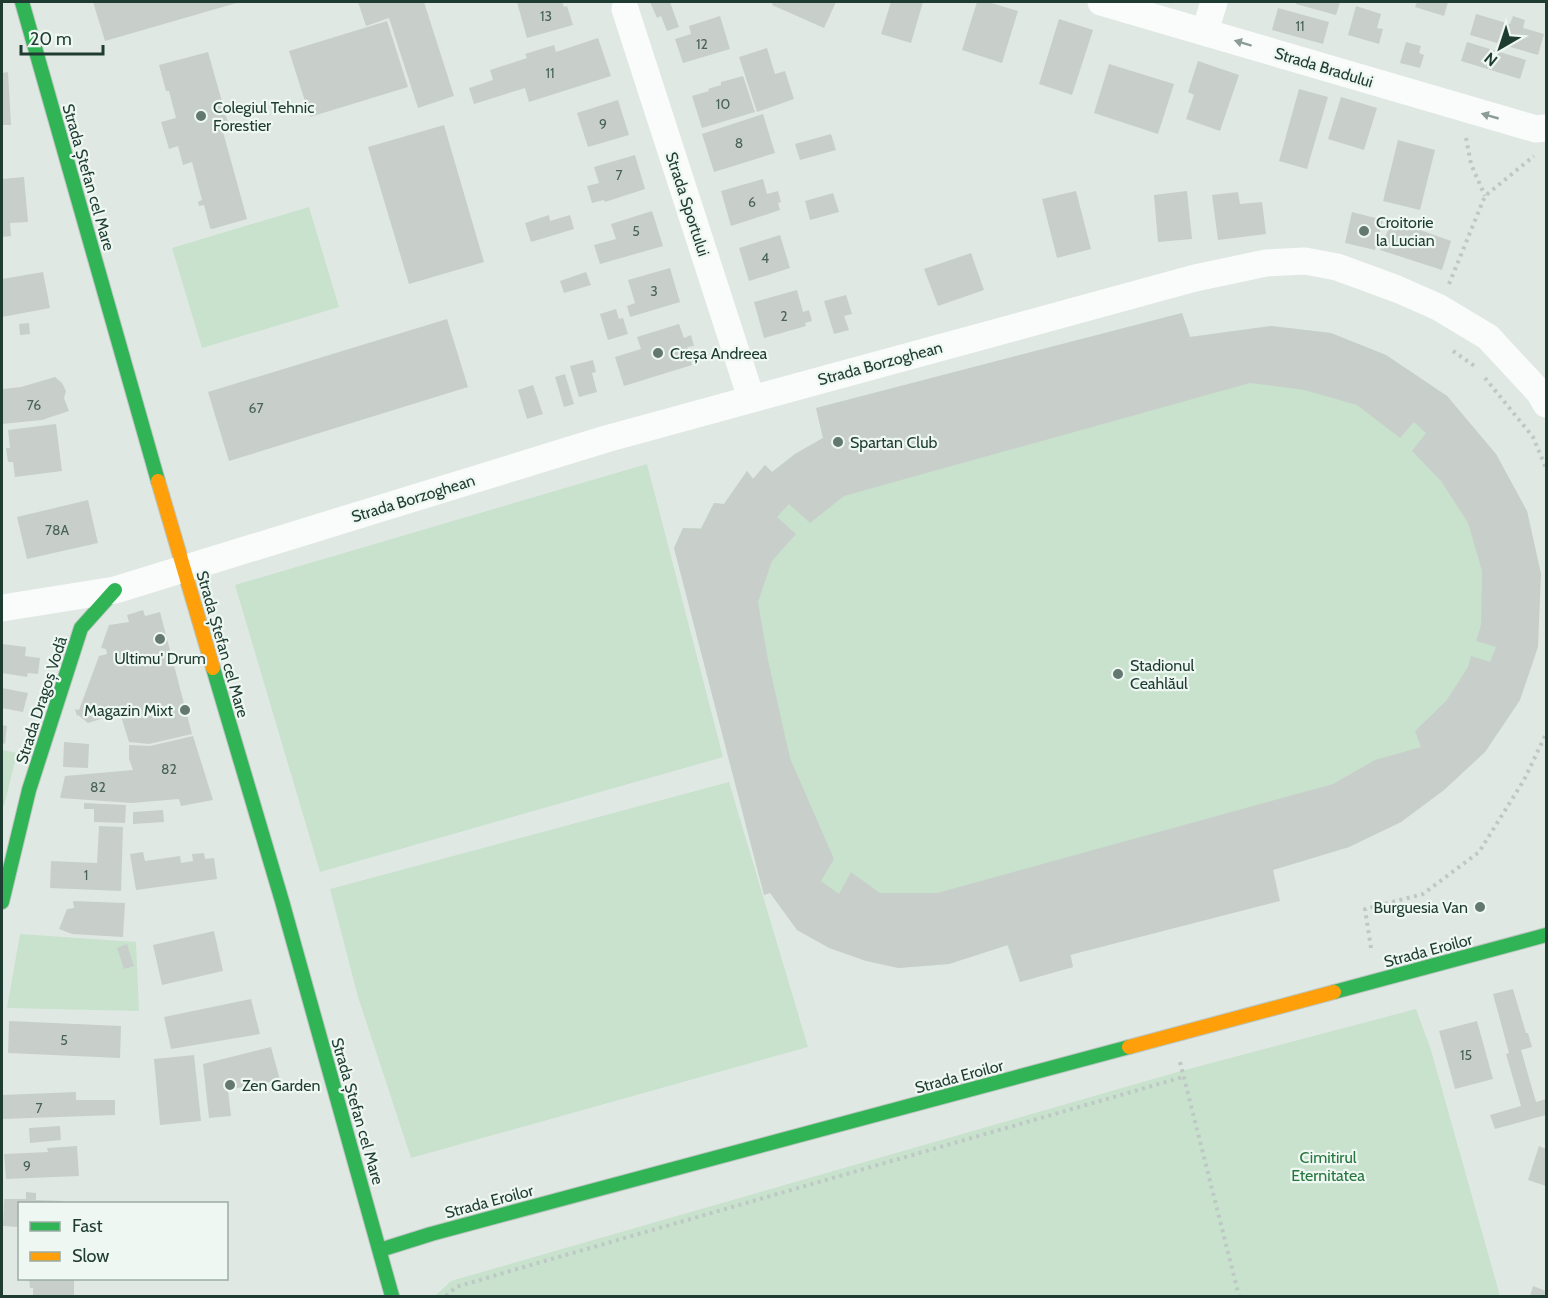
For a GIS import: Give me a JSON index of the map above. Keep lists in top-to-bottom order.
{
  "streets": {
    "street": [
      "Strada Bradului",
      "Strada Ștefan cel Mare",
      "Strada Sportului",
      "Strada Borzoghean",
      "Strada Dragoș Vodă",
      "Strada Eroilor"
    ]
  },
  "crossings": [
    ["Strada Ștefan cel Mare", "Strada Borzoghean"],
    ["Strada Ștefan cel Mare", "Strada Eroilor"],
    ["Strada Sportului", "Strada Borzoghean"],
    ["Strada Borzoghean", "Strada Dragoș Vodă"]
  ],
  "one_way": ["Strada Bradului"],
  "parks": ["Cimitirul Eternitatea"],
  "places": [
    "Colegiul Tehnic Forestier",
    "Croitorie la Lucian",
    "Creșa Andreea",
    "Spartan Club",
    "Ultimu' Drum",
    "Stadionul Ceahlăul",
    "Magazin Mixt",
    "Burguesia Van",
    "Zen Garden"
  ],
  "house_numbers": [
    "13",
    "11",
    "12",
    "11",
    "10",
    "9",
    "8",
    "7",
    "6",
    "5",
    "4",
    "3",
    "2",
    "76",
    "67",
    "78A",
    "82",
    "82",
    "1",
    "5",
    "15",
    "7",
    "9"
  ],
  "legend": ["Fast", "Slow"],
  "scale_bar": "20 m",
  "north": "bottom left"
}
